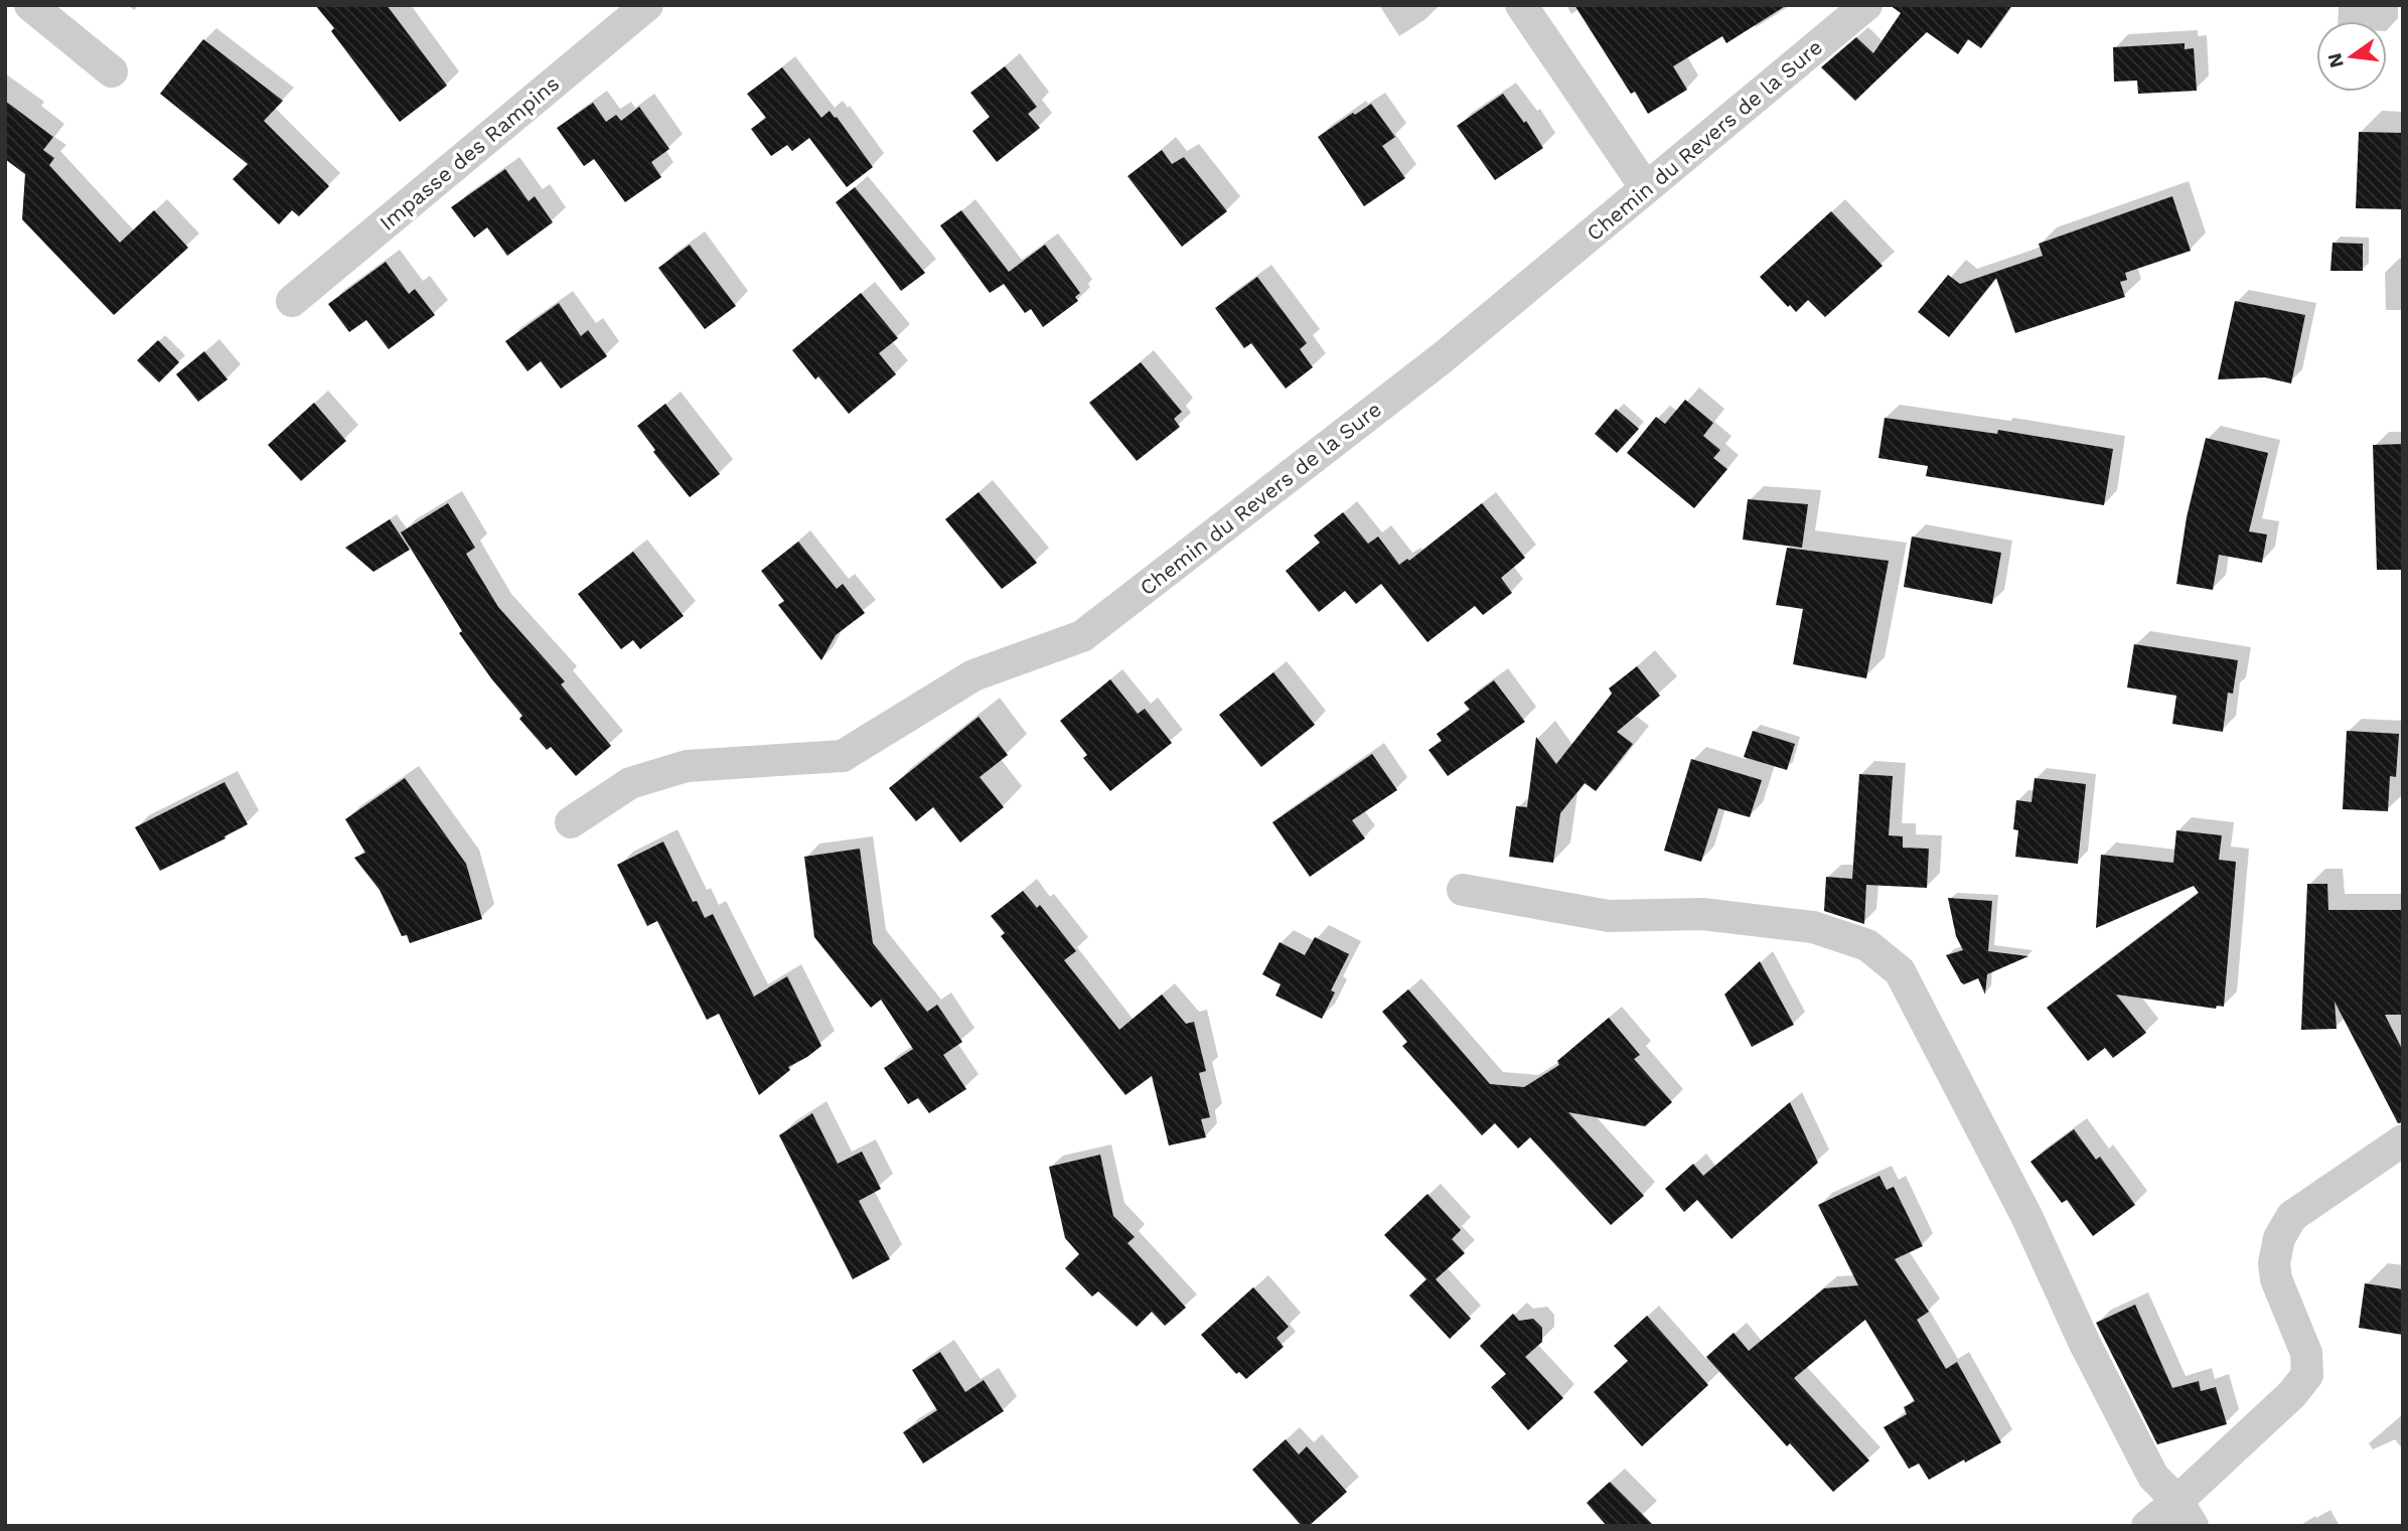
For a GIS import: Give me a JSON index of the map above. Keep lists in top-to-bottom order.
{
  "streets": {
    "street": ["Chemin du Revers de la Sure", "Impasse des Rampins"]
  },
  "north": "left"
}
